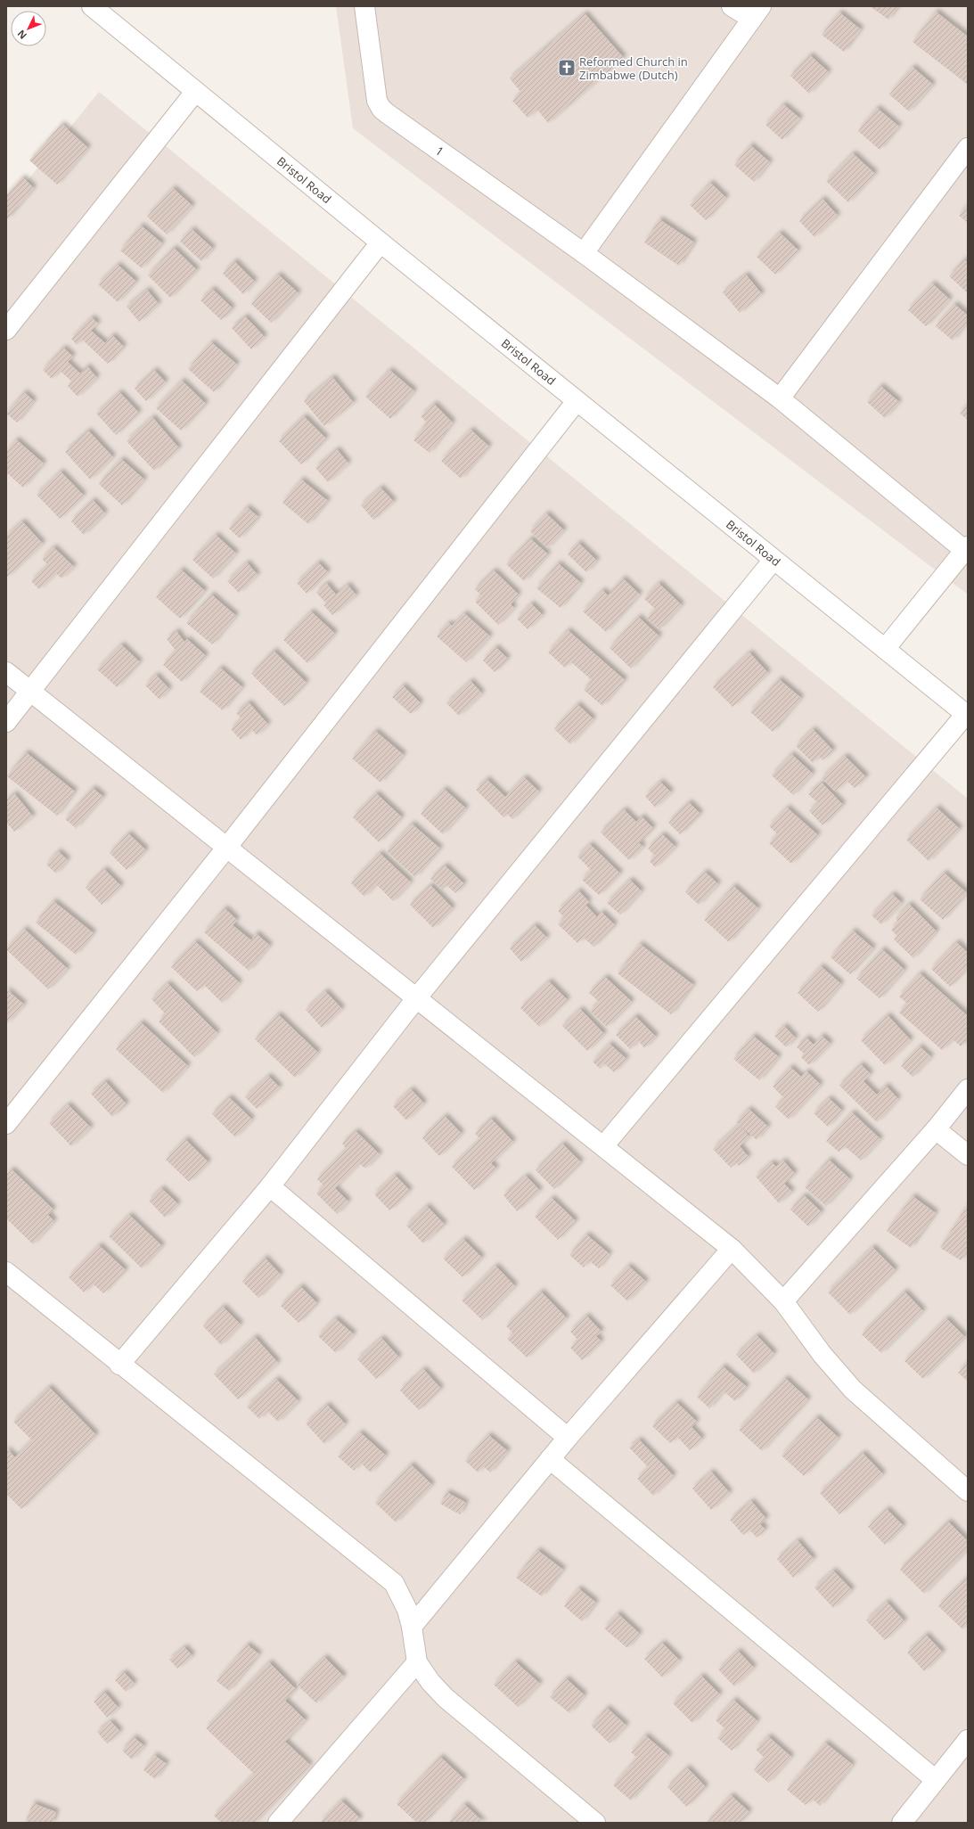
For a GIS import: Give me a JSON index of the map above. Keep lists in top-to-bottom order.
{
  "streets": {
    "street": ["1", "Bristol Road"]
  },
  "places": {
    "church": ["Reformed Church in Zimbabwe (Dutch)"]
  },
  "north": "bottom left"
}
